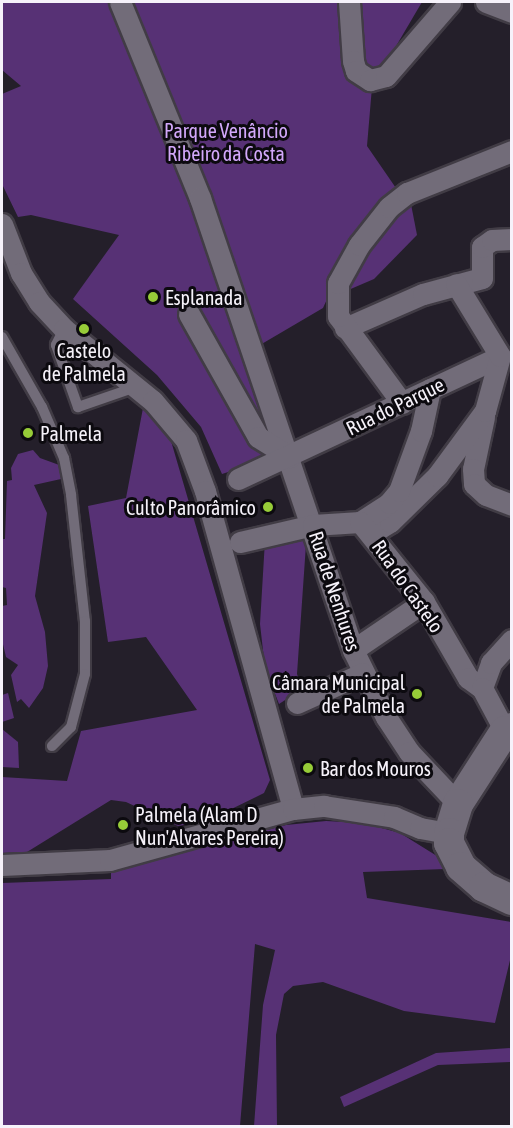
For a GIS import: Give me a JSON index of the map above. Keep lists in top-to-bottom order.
{
  "streets": {
    "street": ["Rua do Parque", "Rua do Castelo", "Rua de Nenhures"]
  },
  "crossings": [
    ["Rua do Parque", "Rua de Nenhures"],
    ["Rua do Castelo", "Rua de Nenhures"]
  ],
  "parks": ["Parque Venâncio Ribeiro da Costa"],
  "places": [
    "Esplanada",
    "Castelo de Palmela",
    "Palmela",
    "Culto Panorâmico",
    "Câmara Municipal de Palmela",
    "Bar dos Mouros",
    "Palmela (Alam D Nun'Alvares Pereira)"
  ]
}
